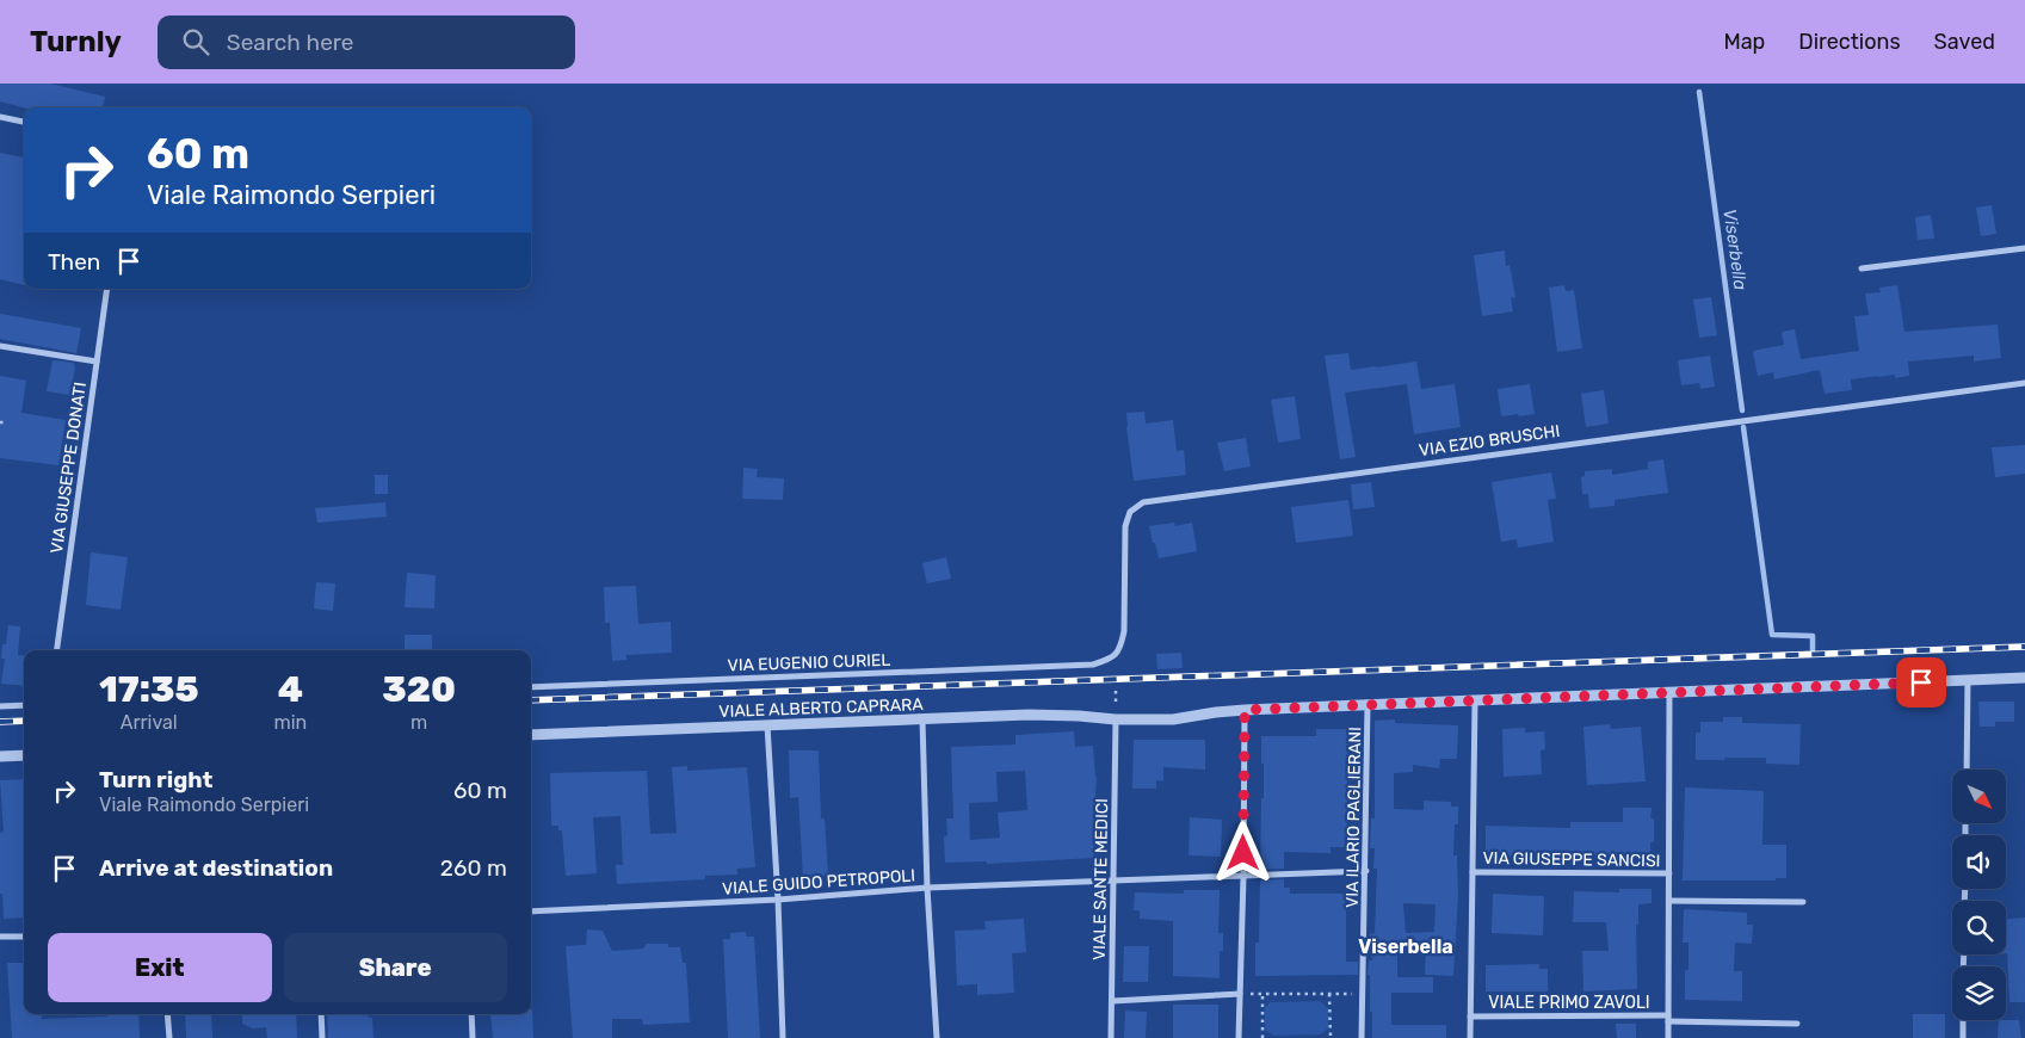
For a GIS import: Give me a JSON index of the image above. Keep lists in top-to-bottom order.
{
  "streets": {
    "street": [
      "VIA EZIO BRUSCHI",
      "VIA GIUSEPPE DONATI",
      "VIA EUGENIO CURIEL",
      "VIALE ALBERTO CAPRARA",
      "VIA ILARIO PAGLIERANI",
      "VIA GIUSEPPE SANCISI",
      "VIALE SANTE MEDICI",
      "VIALE GUIDO PETROPOLI",
      "VIALE PRIMO ZAVOLI"
    ]
  },
  "crossings": [
    ["VIA EZIO BRUSCHI", "VIA EUGENIO CURIEL"],
    ["VIALE ALBERTO CAPRARA", "VIA ILARIO PAGLIERANI"],
    ["VIALE ALBERTO CAPRARA", "VIALE SANTE MEDICI"],
    ["VIA ILARIO PAGLIERANI", "VIALE GUIDO PETROPOLI"],
    ["VIALE SANTE MEDICI", "VIALE GUIDO PETROPOLI"]
  ],
  "districts": ["Viserbella"],
  "water": ["Viserbella"],
  "north": "bottom right",
  "page": {
    "header": "Turnly",
    "search": "Search here",
    "nav": ["Map", "Directions", "Saved"],
    "turn": ["60 m", "Viale Raimondo Serpieri"],
    "then": "Then",
    "eta": [
      "17:35",
      "Arrival",
      "4",
      "min",
      "320",
      "m"
    ],
    "list": [
      {
        "name": "Turn right",
        "note": "Viale Raimondo Serpieri",
        "value": "60 m"
      },
      {
        "name": "Arrive at destination",
        "value": "260 m"
      }
    ],
    "buttons": ["Exit", "Share"]
  }
}
